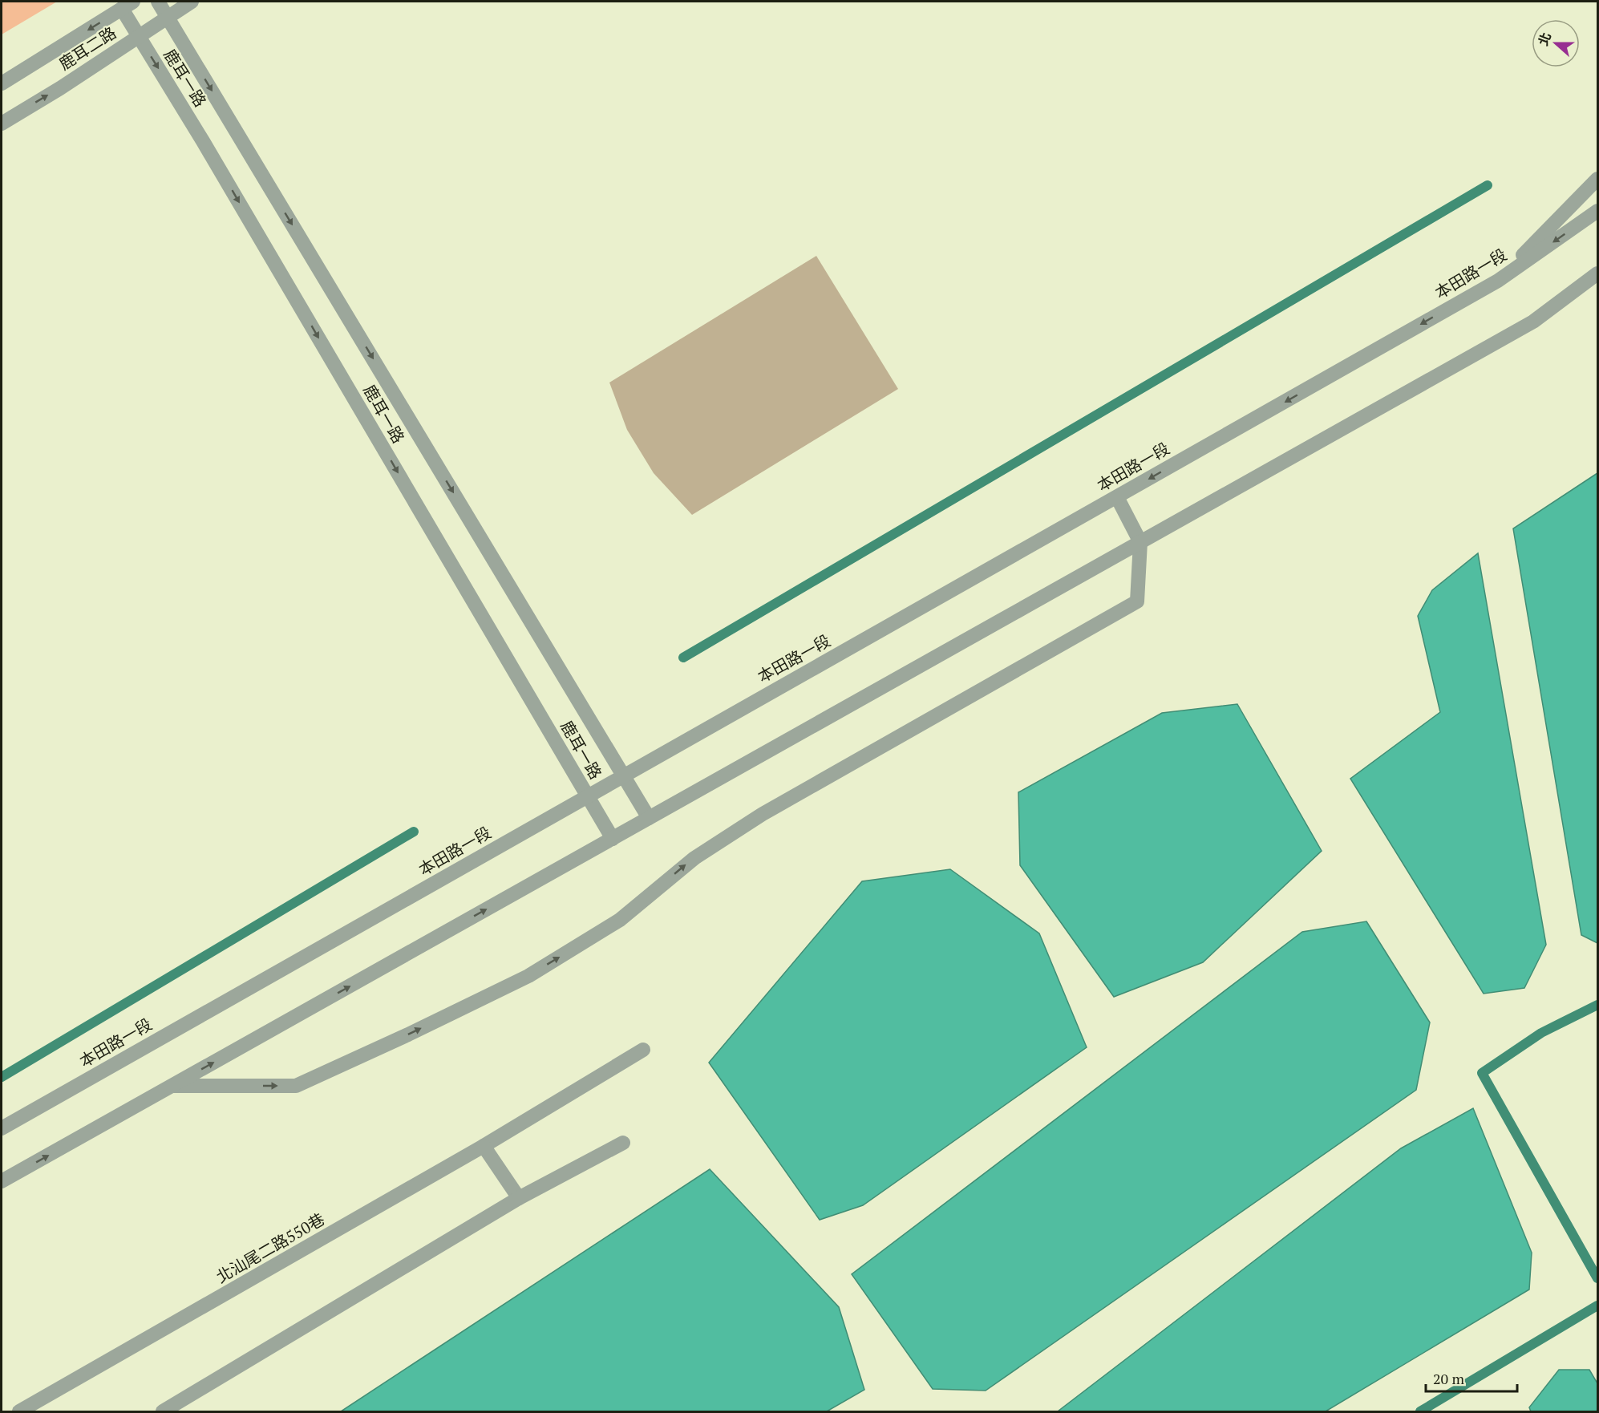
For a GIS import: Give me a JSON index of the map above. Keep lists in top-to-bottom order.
{
  "streets": {
    "street": [
      "鹿耳二路",
      "鹿耳一路",
      "本田路一段",
      "北汕尾二路550巷"
    ]
  },
  "crossings": [
    ["鹿耳二路", "鹿耳一路"],
    ["鹿耳一路", "本田路一段"]
  ],
  "one_way": ["鹿耳一路"],
  "scale_bar": "20 m",
  "north": "left"
}
